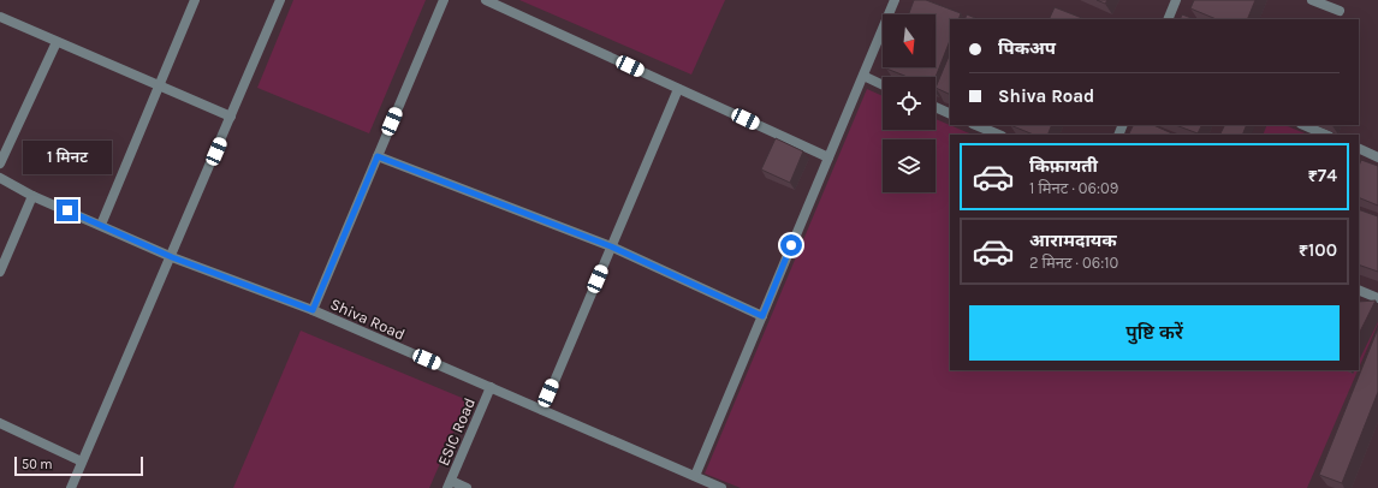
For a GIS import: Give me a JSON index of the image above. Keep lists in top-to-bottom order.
{
  "streets": {
    "street": ["Shiva Road", "ESIC Road"]
  },
  "crossings": [
    ["Shiva Road", "ESIC Road"]
  ],
  "scale_bar": "50 m",
  "north": "bottom",
  "page": {
    "banner": ["पिकअप", "Shiva Road"],
    "bubble": "1 मिनट",
    "list": [
      {
        "name": "किफ़ायती",
        "note": "1 मिनट · 06:09",
        "value": "₹74"
      },
      {
        "name": "आरामदायक",
        "note": "2 मिनट · 06:10",
        "value": "₹100"
      }
    ],
    "buttons": "पुष्टि करें",
    "scale": "50 m"
  }
}
